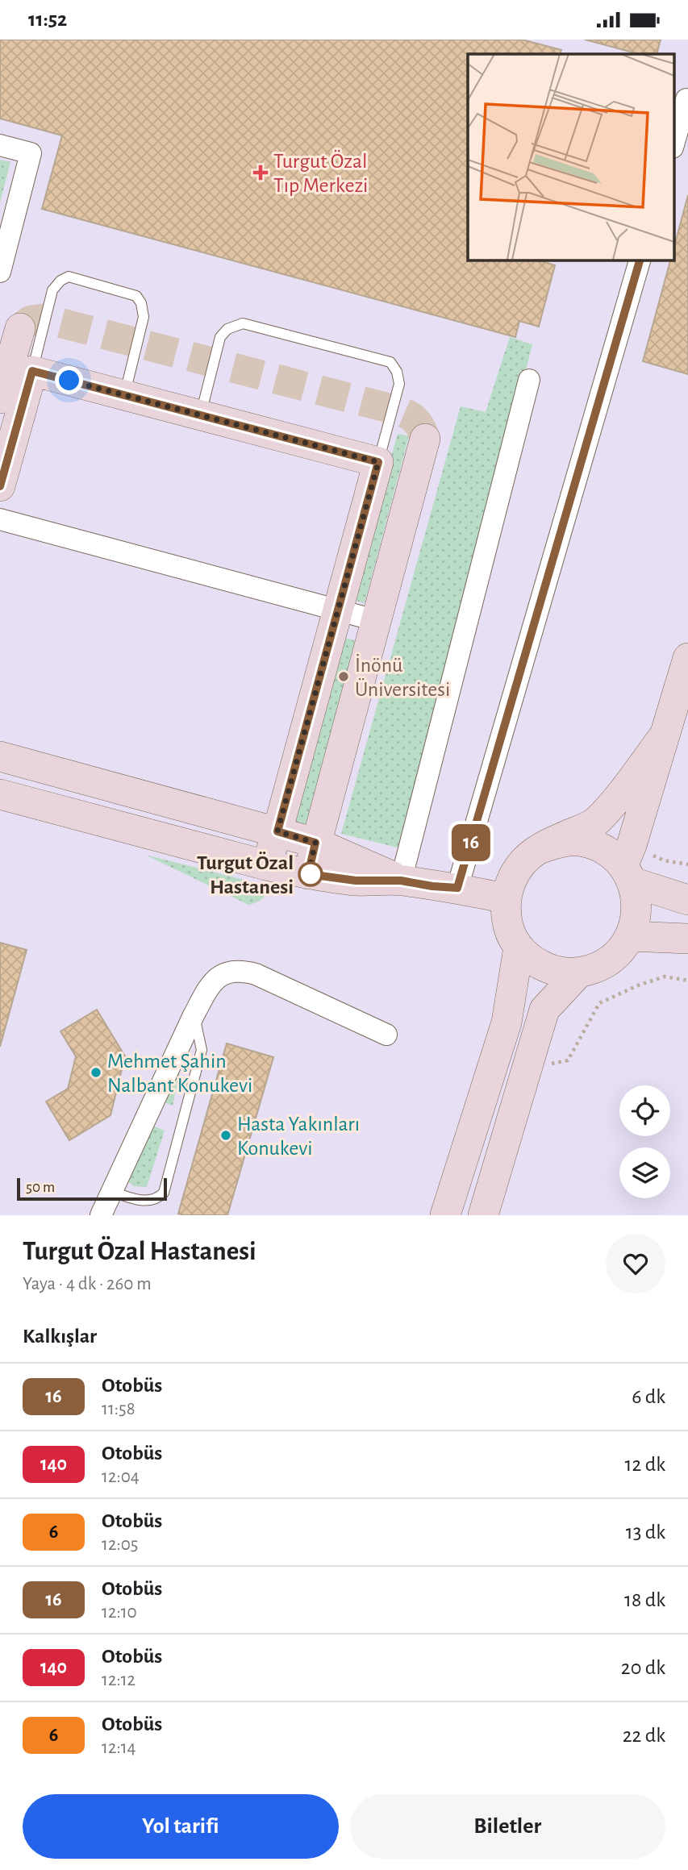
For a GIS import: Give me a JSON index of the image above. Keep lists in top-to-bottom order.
{
  "places": {
    "health": ["Turgut Özal Tıp Merkezi"],
    "other": [
      "İnönü Üniversitesi",
      "Turgut Özal Hastanesi",
      "Mehmet Şahin Nalbant Konukevi",
      "Hasta Yakınları Konukevi"
    ]
  },
  "lines": ["bus line 16"],
  "scale_bar": "50 m",
  "page": {
    "status": "11:52",
    "on_map": "16",
    "scale": "50 m",
    "heading": [
      ["Turgut Özal Hastanesi", "Yaya · 4 dk · 260 m"],
      "Kalkışlar"
    ],
    "list": [
      {
        "mark": "16",
        "name": "Otobüs",
        "note": "11:58",
        "value": "6 dk"
      },
      {
        "mark": "140",
        "name": "Otobüs",
        "note": "12:04",
        "value": "12 dk"
      },
      {
        "mark": "6",
        "name": "Otobüs",
        "note": "12:05",
        "value": "13 dk"
      },
      {
        "mark": "16",
        "name": "Otobüs",
        "note": "12:10",
        "value": "18 dk"
      },
      {
        "mark": "140",
        "name": "Otobüs",
        "note": "12:12",
        "value": "20 dk"
      },
      {
        "mark": "6",
        "name": "Otobüs",
        "note": "12:14",
        "value": "22 dk"
      }
    ],
    "buttons": ["Yol tarifi", "Biletler"]
  }
}
